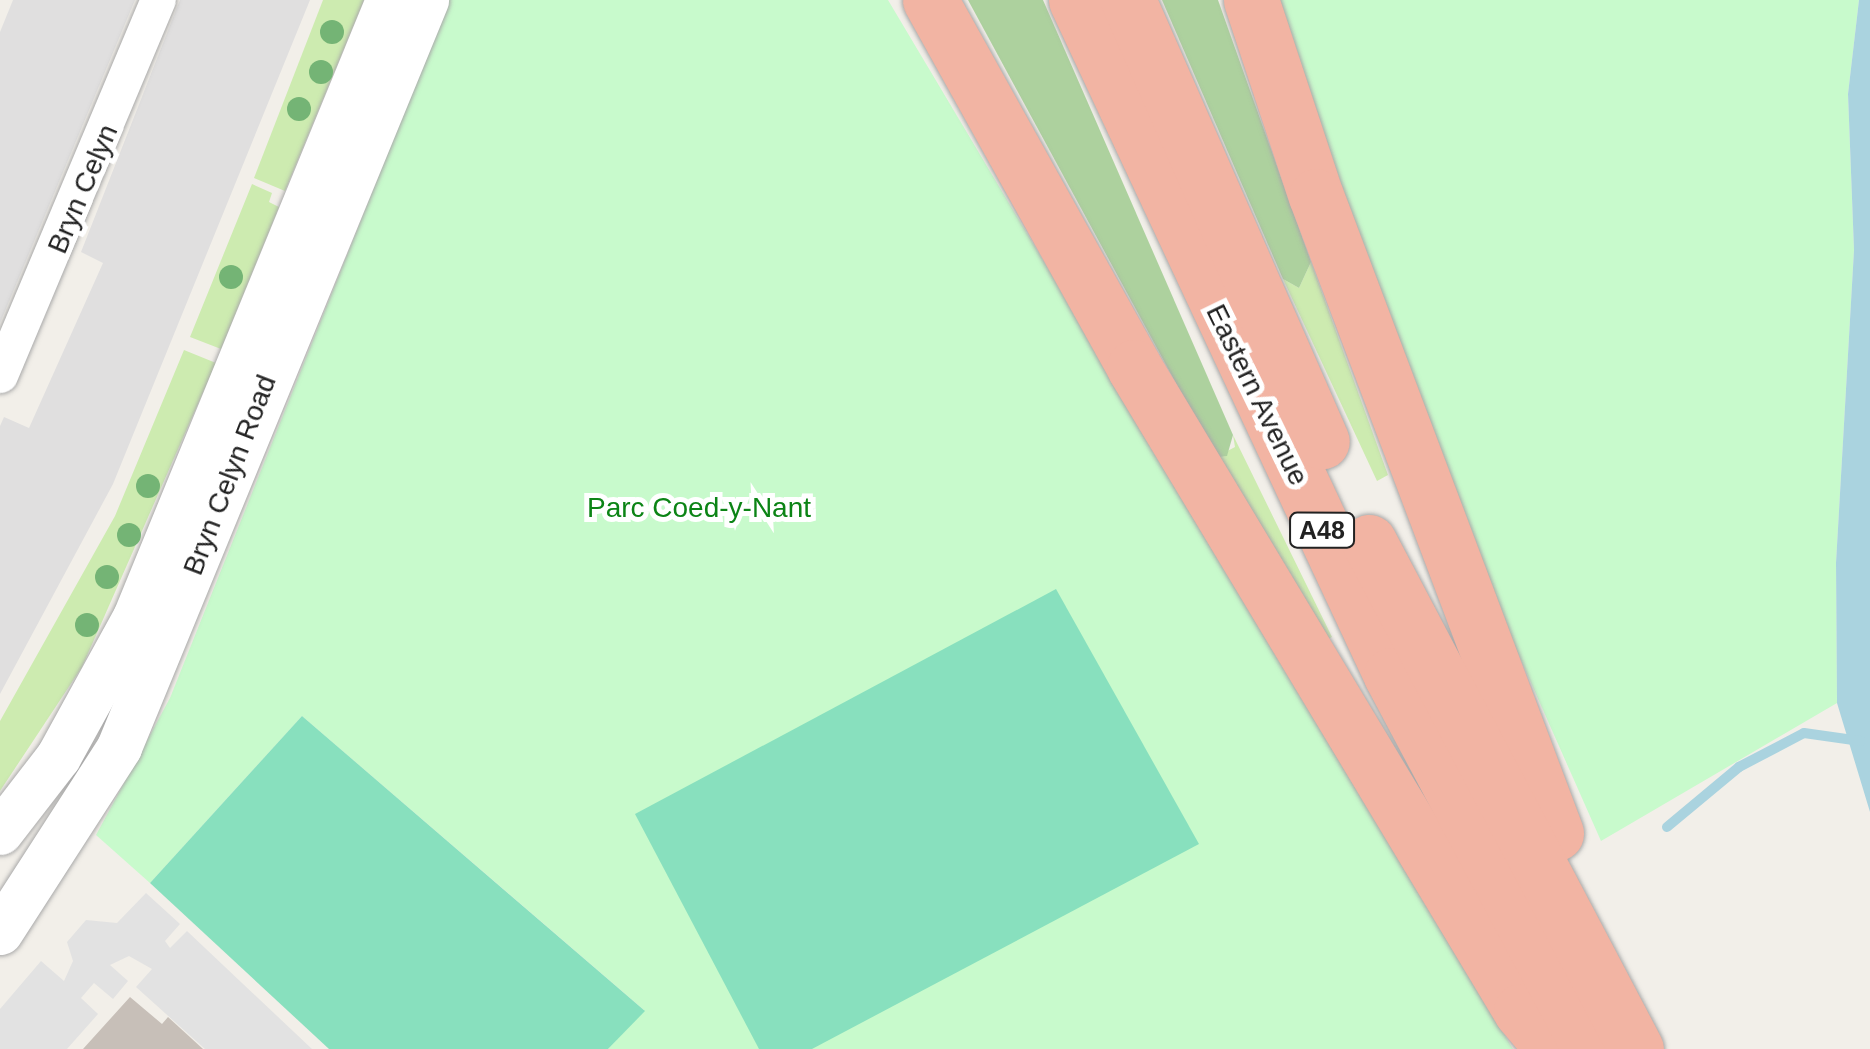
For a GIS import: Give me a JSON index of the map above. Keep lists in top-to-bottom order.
{
  "streets": {
    "highway": ["Eastern Avenue", "A48"],
    "street": ["Bryn Celyn", "Bryn Celyn Road"]
  },
  "parks": ["Parc Coed-y-Nant"]
}
